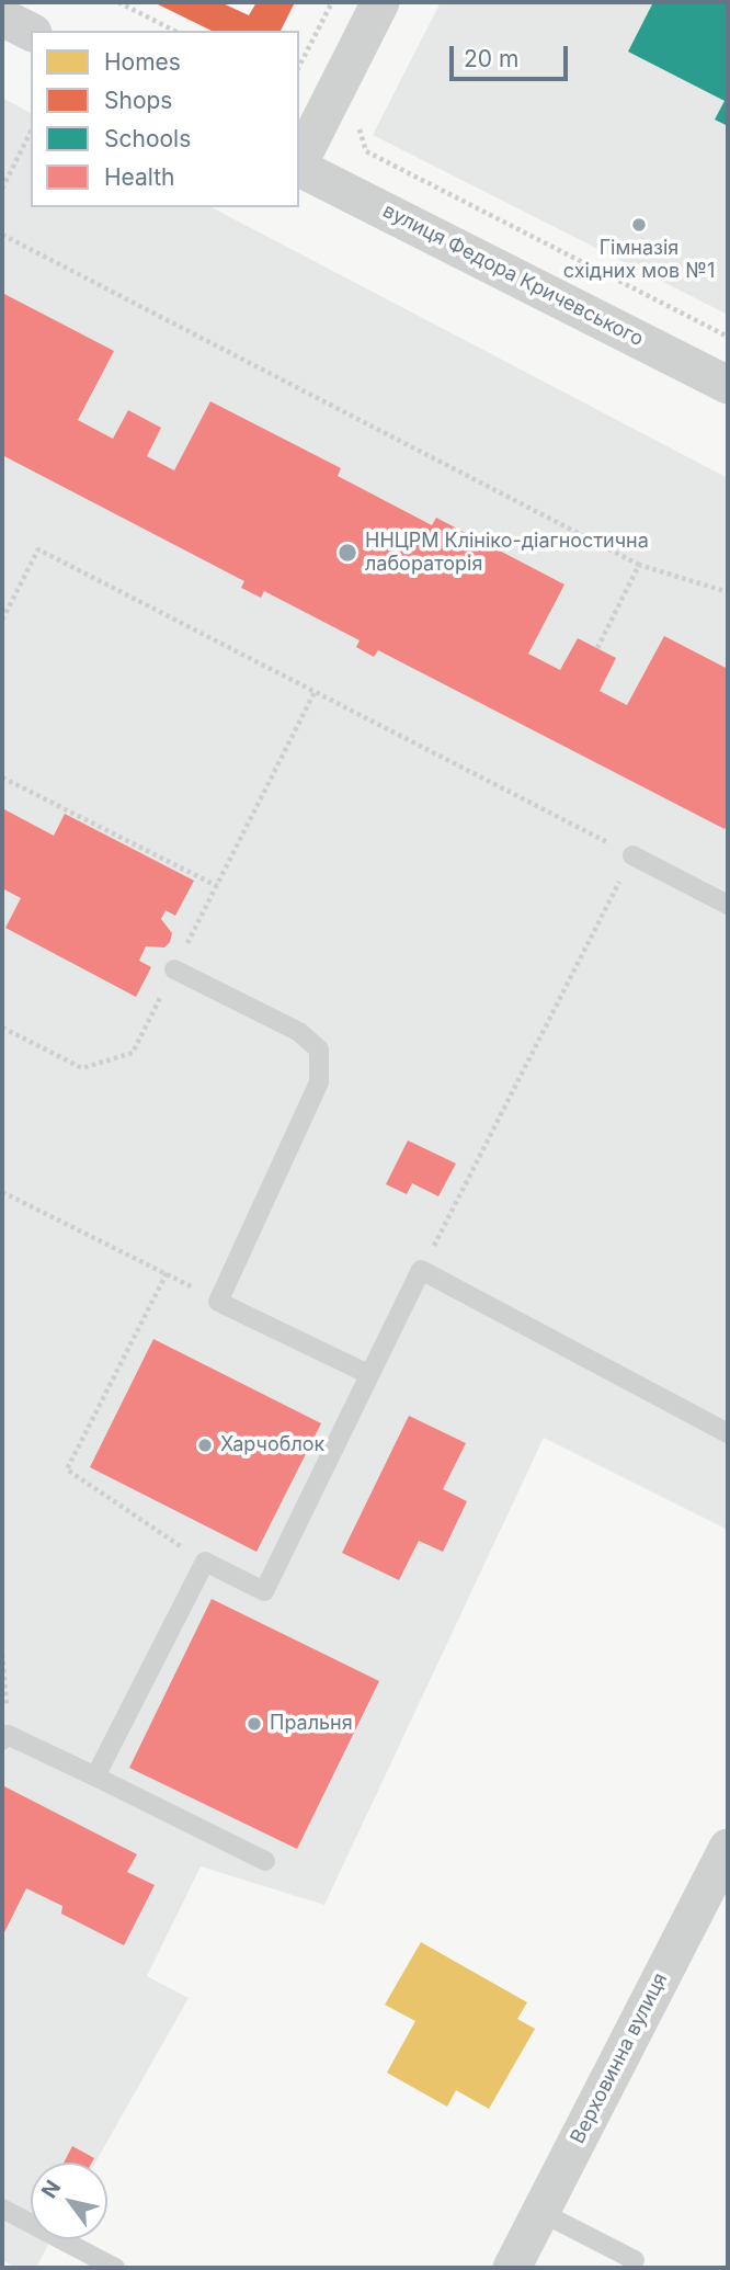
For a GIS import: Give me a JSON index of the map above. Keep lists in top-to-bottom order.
{
  "streets": {
    "street": ["вулиця Федора Кричевського", "Верховинна вулиця"]
  },
  "places": [
    "Гімназія східних мов №1",
    "ННЦРМ Клініко-діагностична лабораторія",
    "Харчоблок",
    "Пральня"
  ],
  "legend": [
    "Homes",
    "Shops",
    "Schools",
    "Health"
  ],
  "scale_bar": "20 m",
  "north": "top left"
}
